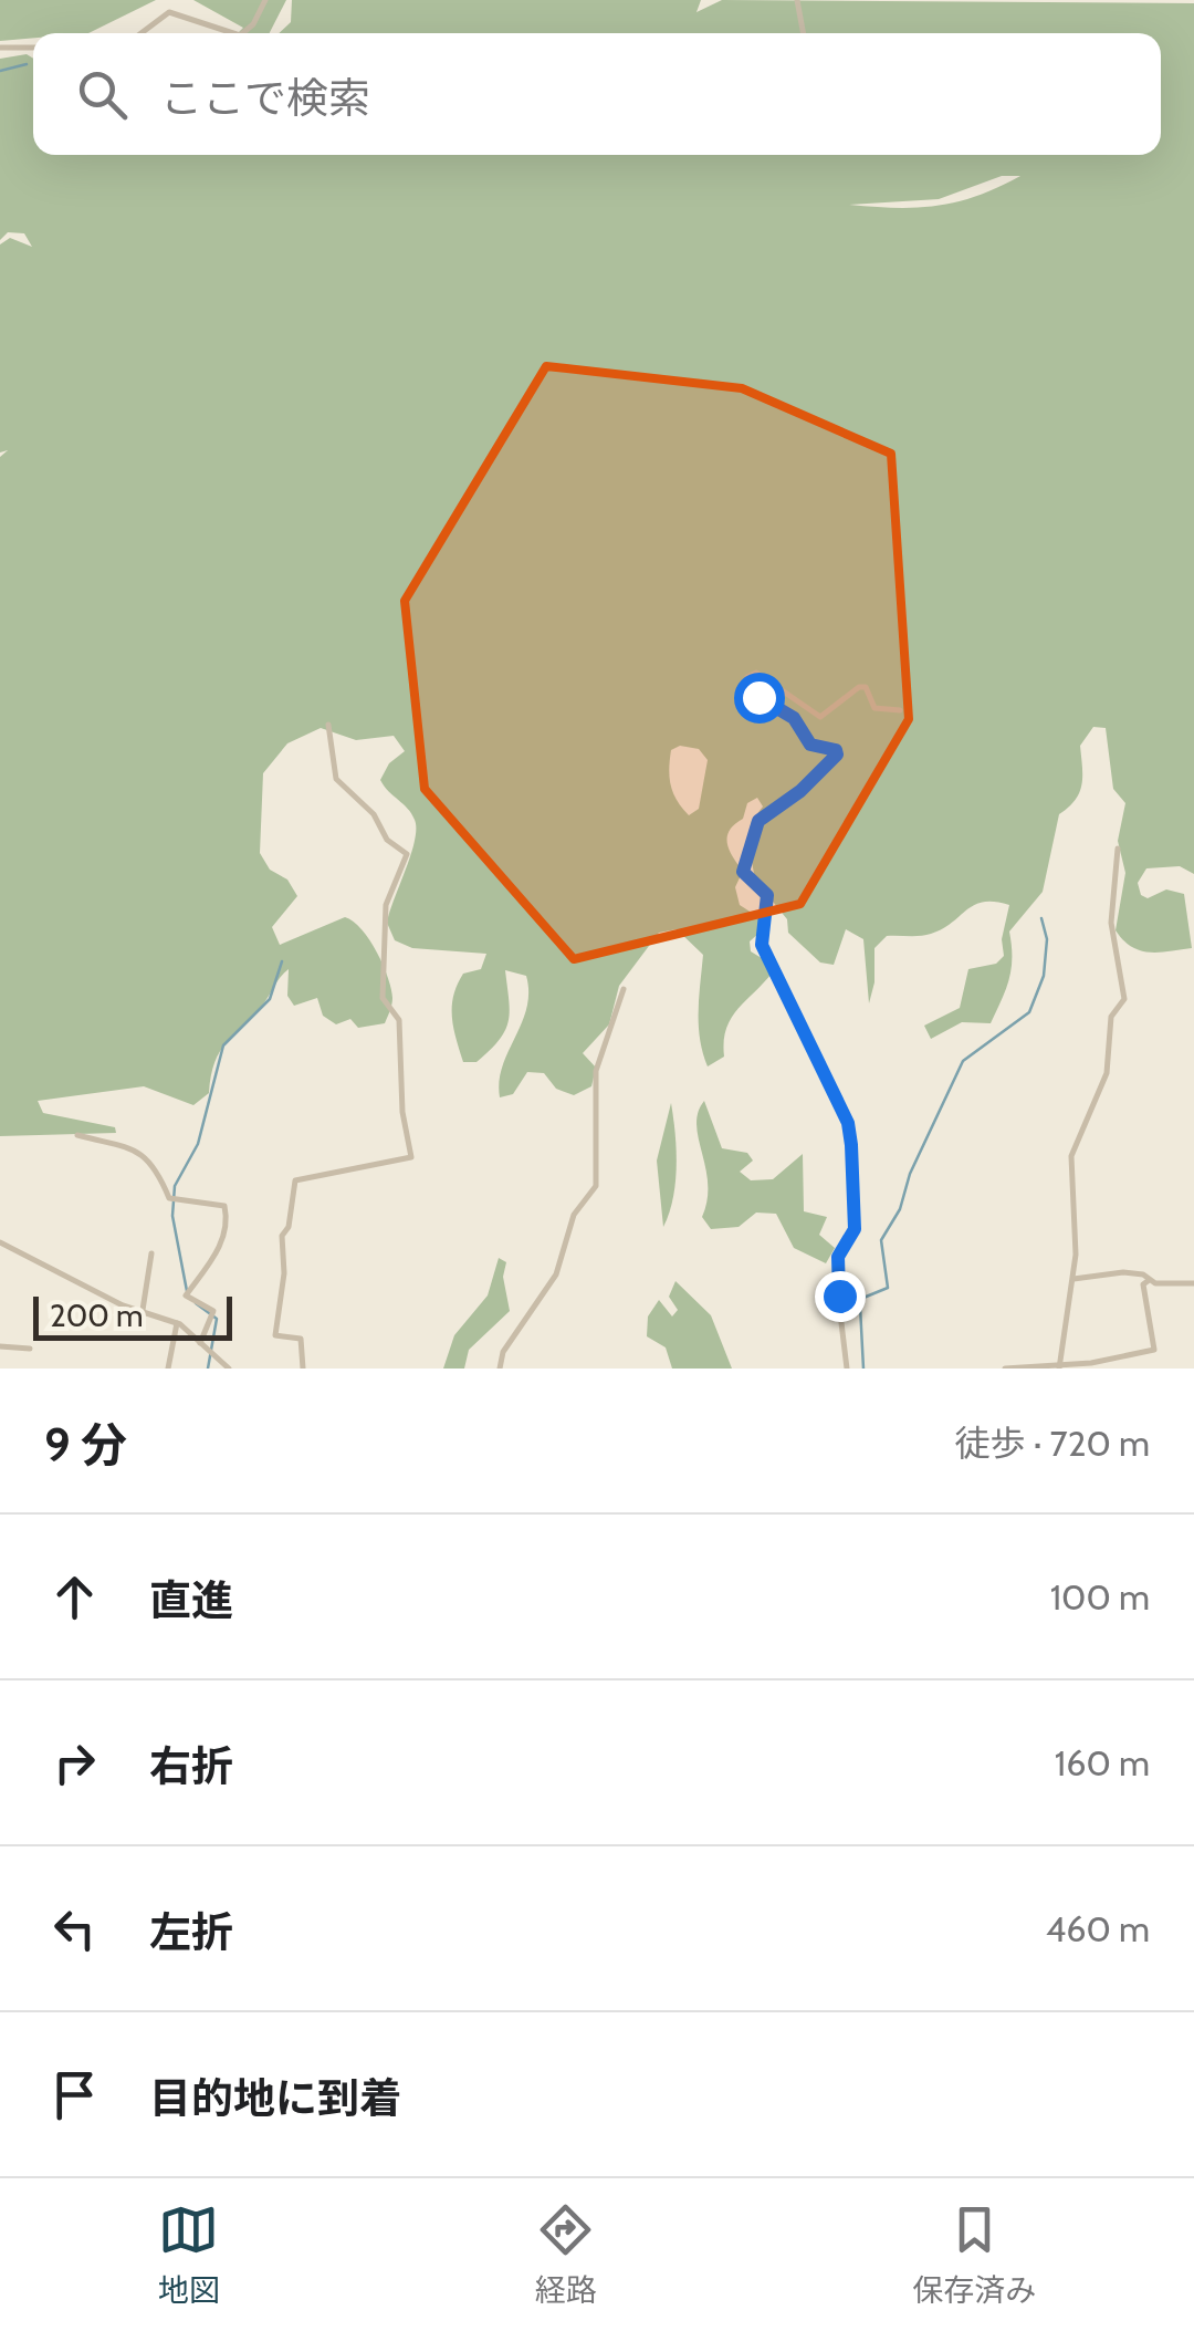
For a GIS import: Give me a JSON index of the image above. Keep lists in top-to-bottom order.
{
  "scale_bar": "200 m",
  "page": {
    "search": "ここで検索",
    "scale": "200 m",
    "heading": ["9 分", "徒歩 · 720 m"],
    "list": [
      ["直進", "100 m"],
      ["右折", "160 m"],
      ["左折", "460 m"],
      "目的地に到着"
    ],
    "nav": ["地図", "経路", "保存済み"]
  }
}
